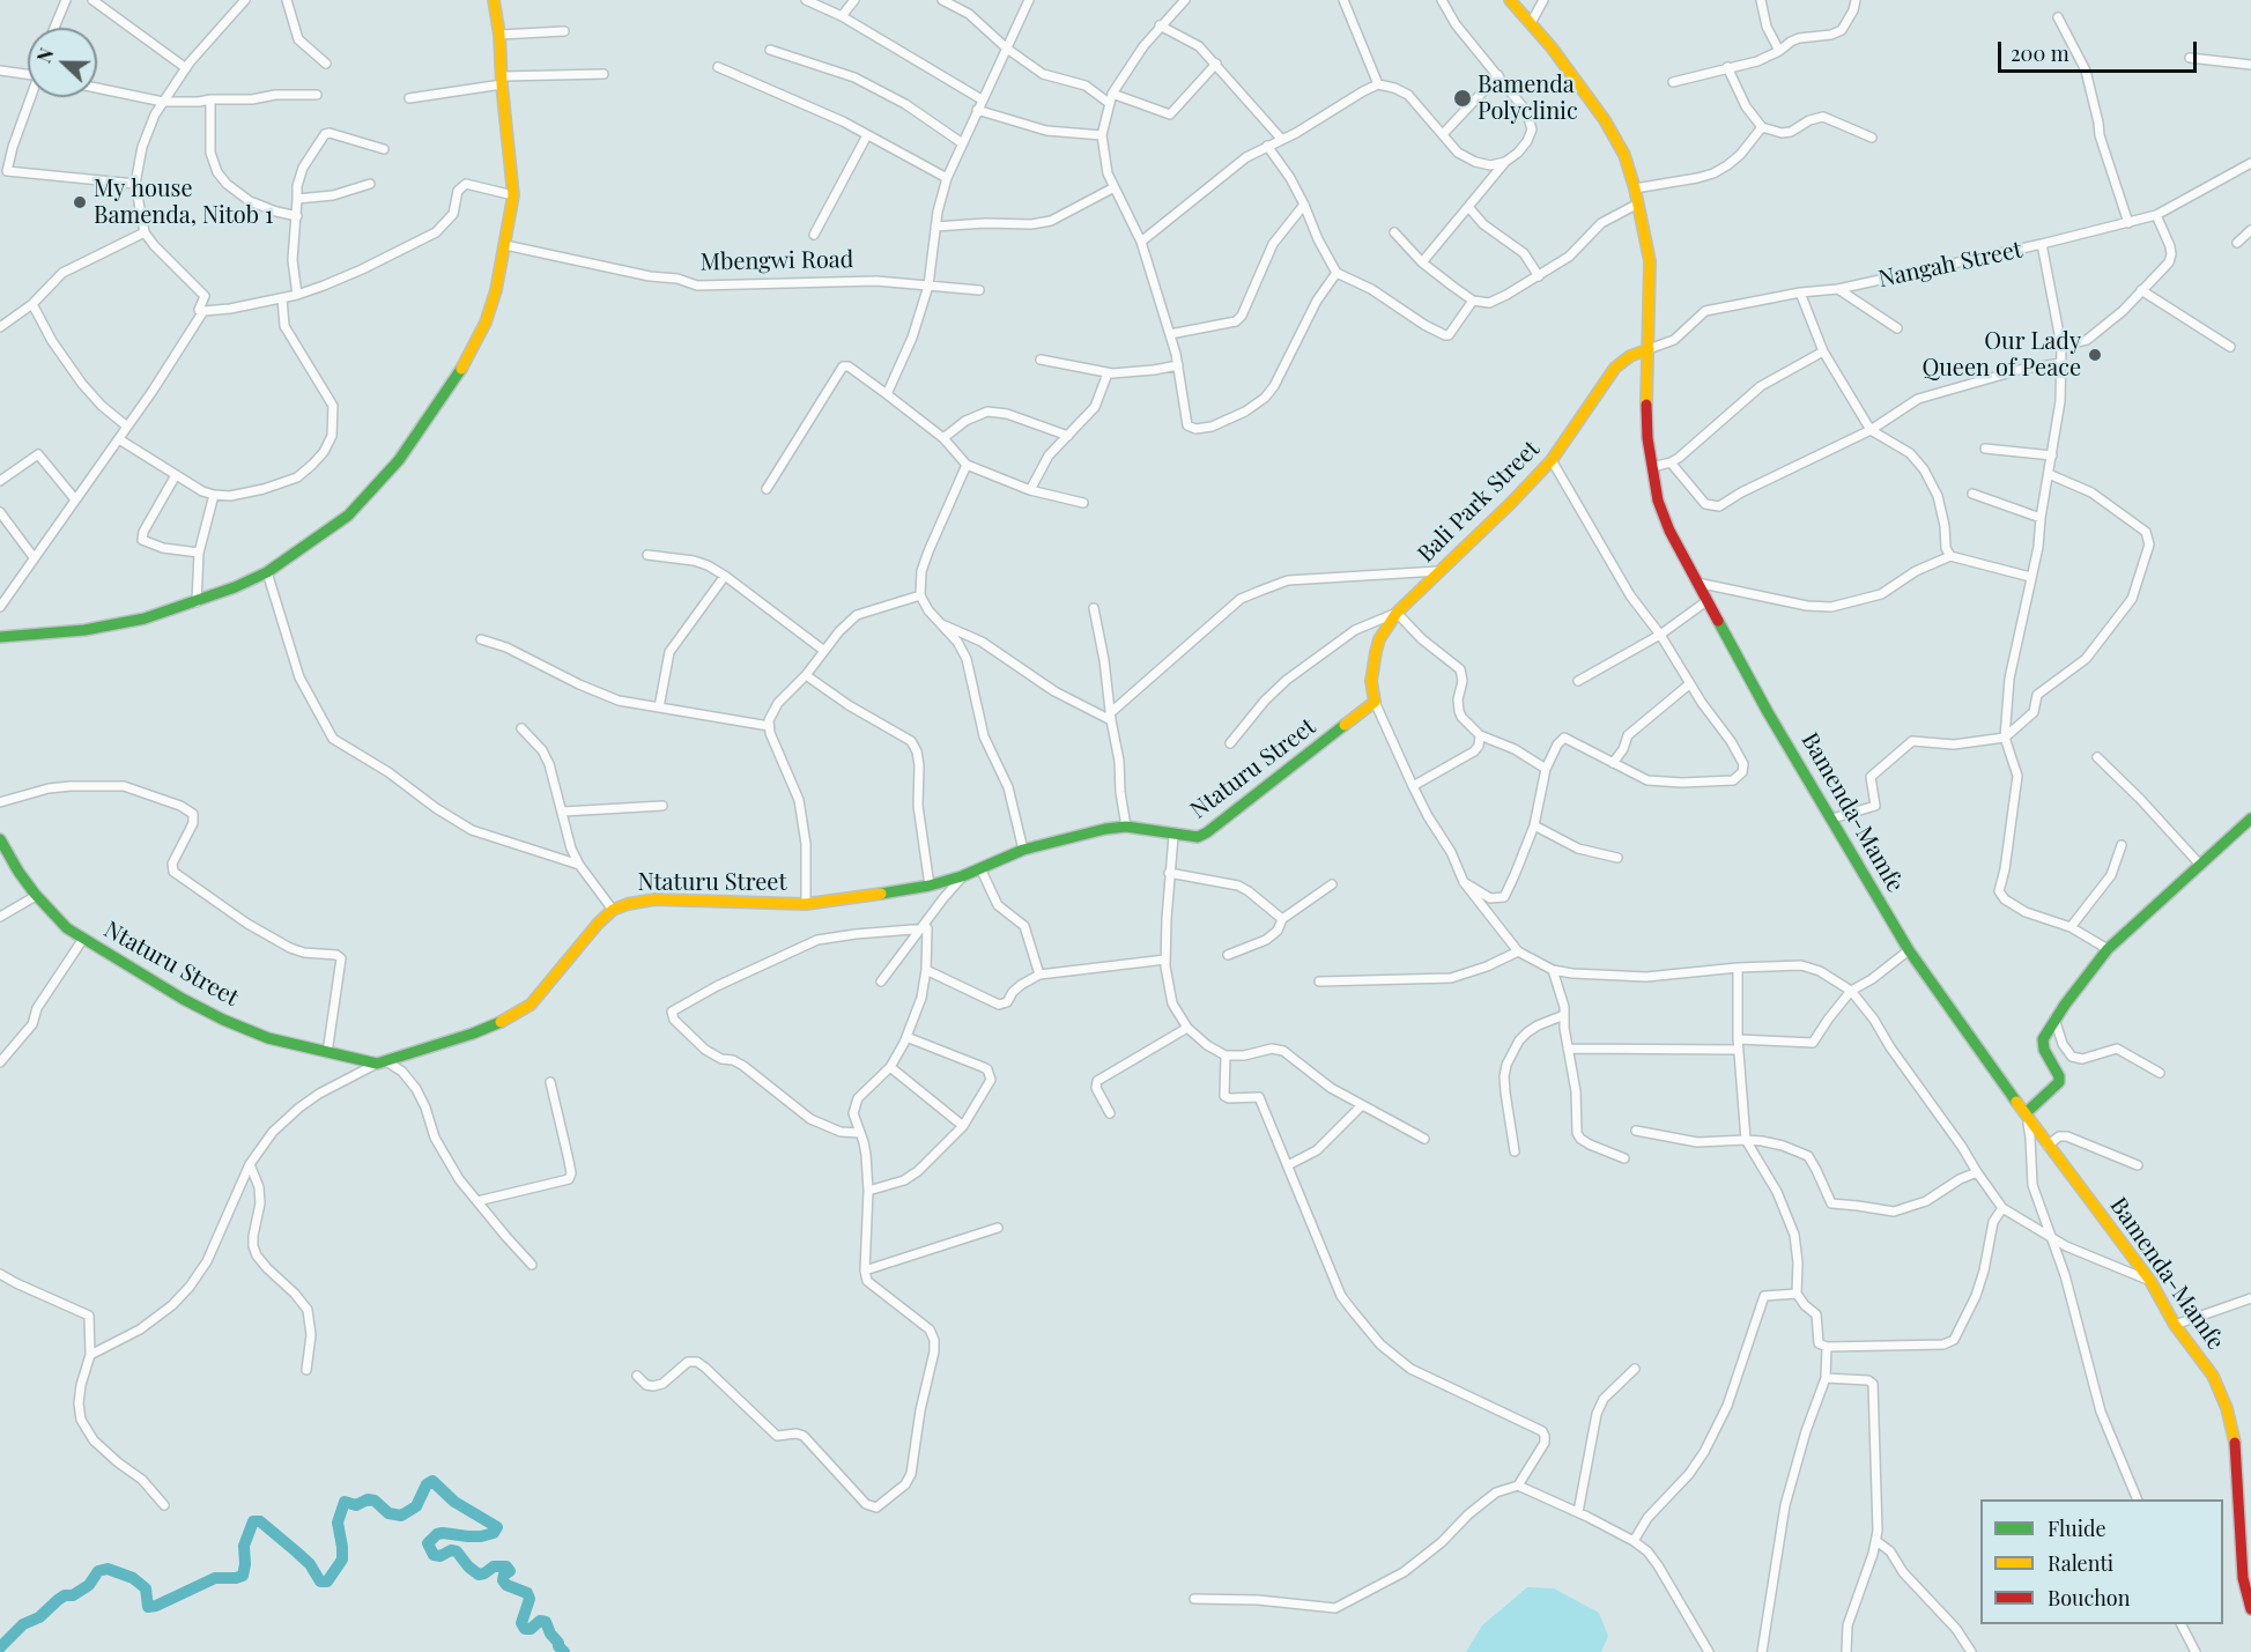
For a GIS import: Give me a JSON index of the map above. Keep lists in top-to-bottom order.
{
  "streets": {
    "main road": ["Bali Park Street", "Ntaturu Street", "Bamenda-Mamfe"],
    "street": ["Mbengwi Road", "Nangah Street"]
  },
  "crossings": [
    ["Nangah Street", "Bali Park Street"],
    ["Nangah Street", "Bamenda-Mamfe"],
    ["Bali Park Street", "Ntaturu Street"],
    ["Bali Park Street", "Bamenda-Mamfe"]
  ],
  "places": ["Bamenda Polyclinic", "My house Bamenda, Nitob 1", "Our Lady Queen of Peace"],
  "legend": ["Fluide", "Ralenti", "Bouchon"],
  "scale_bar": "200 m",
  "north": "left"
}
